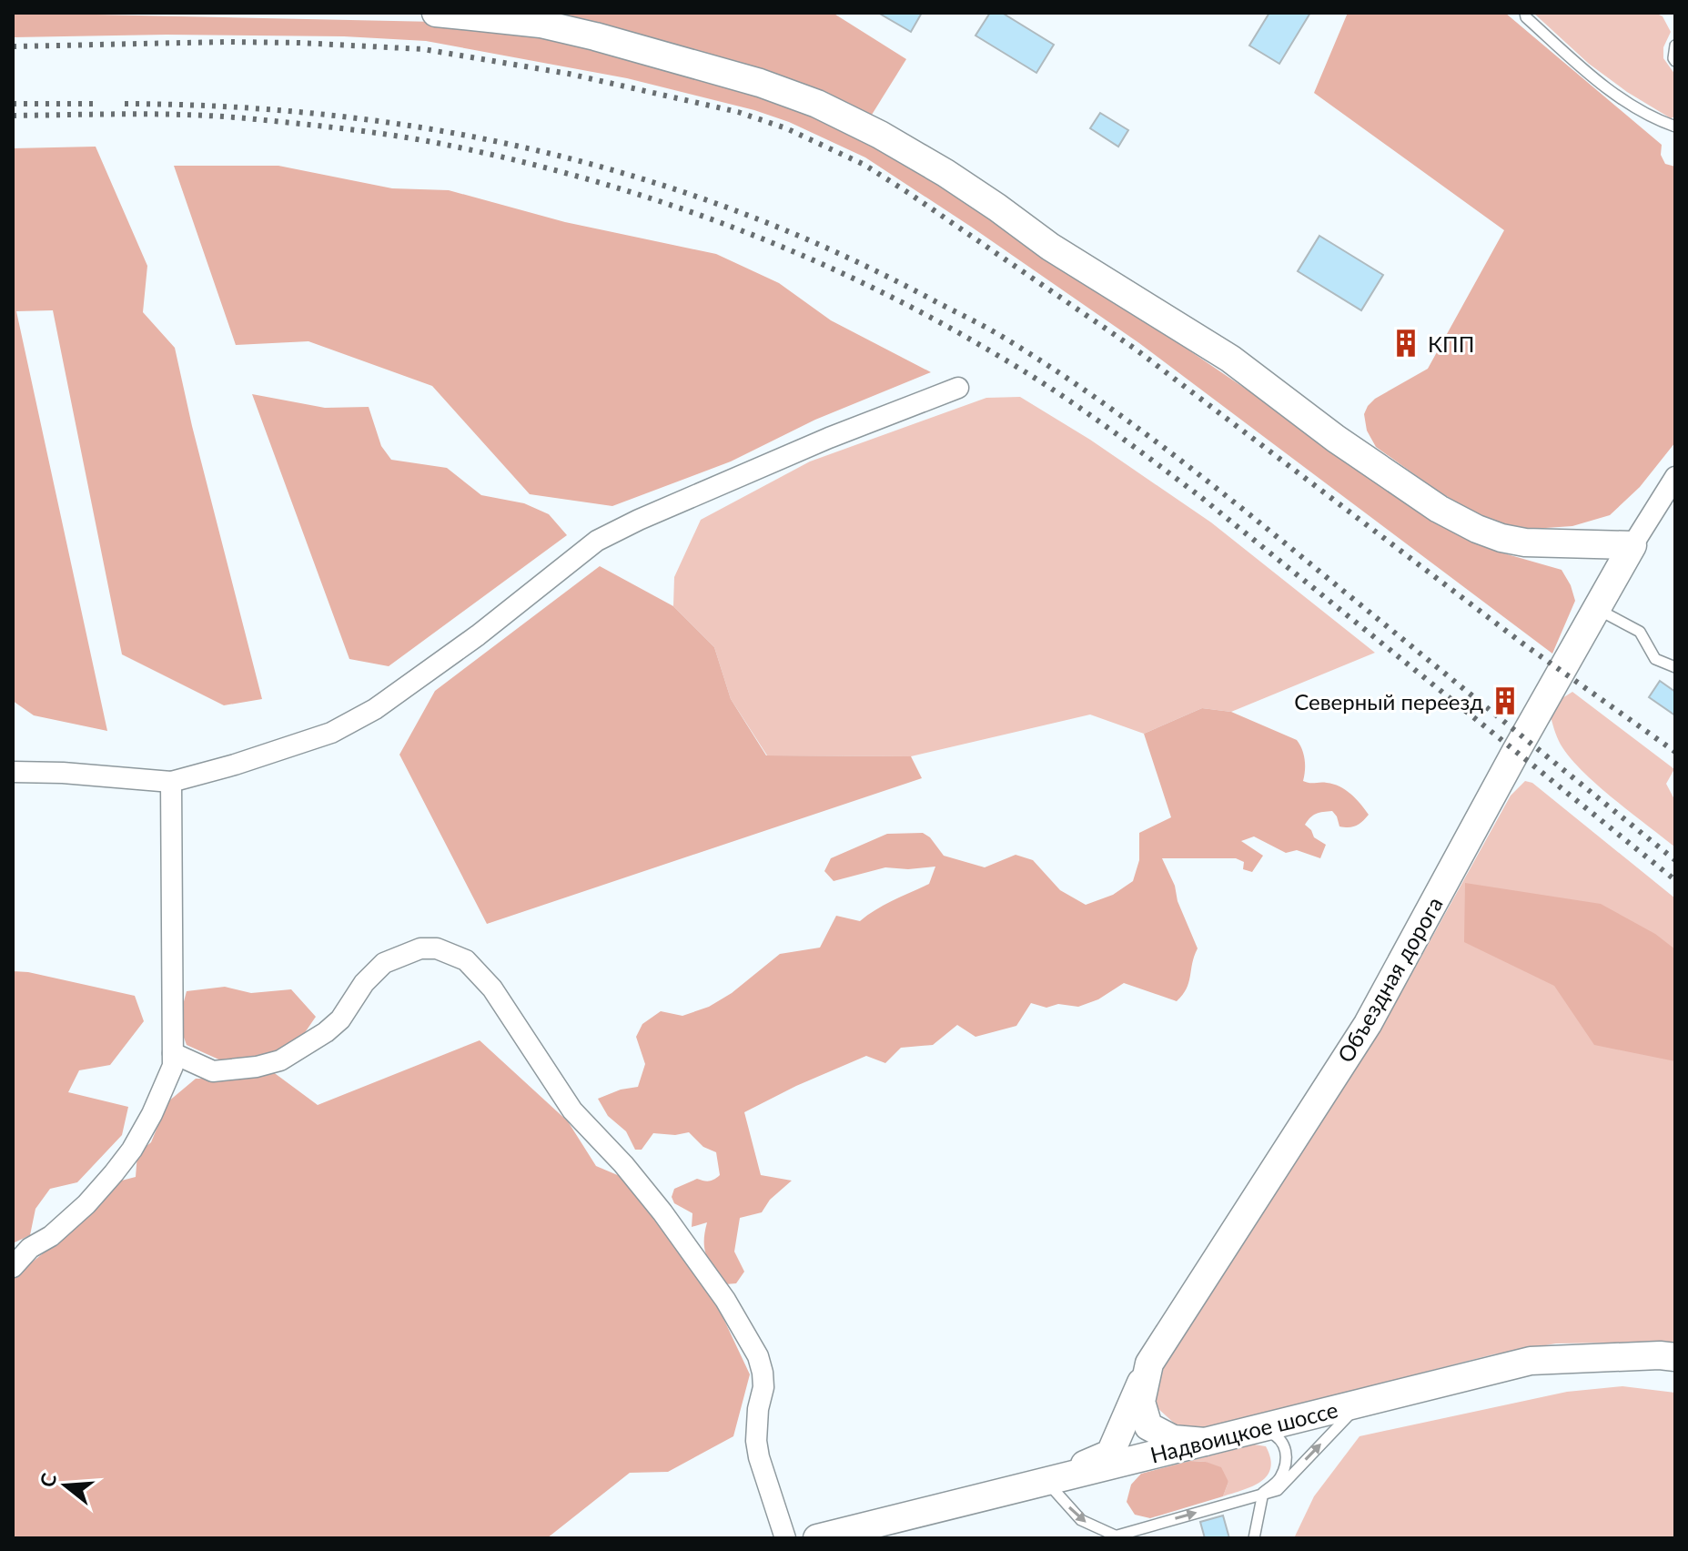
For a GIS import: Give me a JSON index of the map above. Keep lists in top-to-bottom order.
{
  "streets": {
    "street": ["Объездная дорога", "Надвоицкое шоссе"]
  },
  "crossings": [
    ["Объездная дорога", "Надвоицкое шоссе"]
  ],
  "places": {
    "building": ["КПП", "Северный переезд"]
  },
  "north": "left"
}
